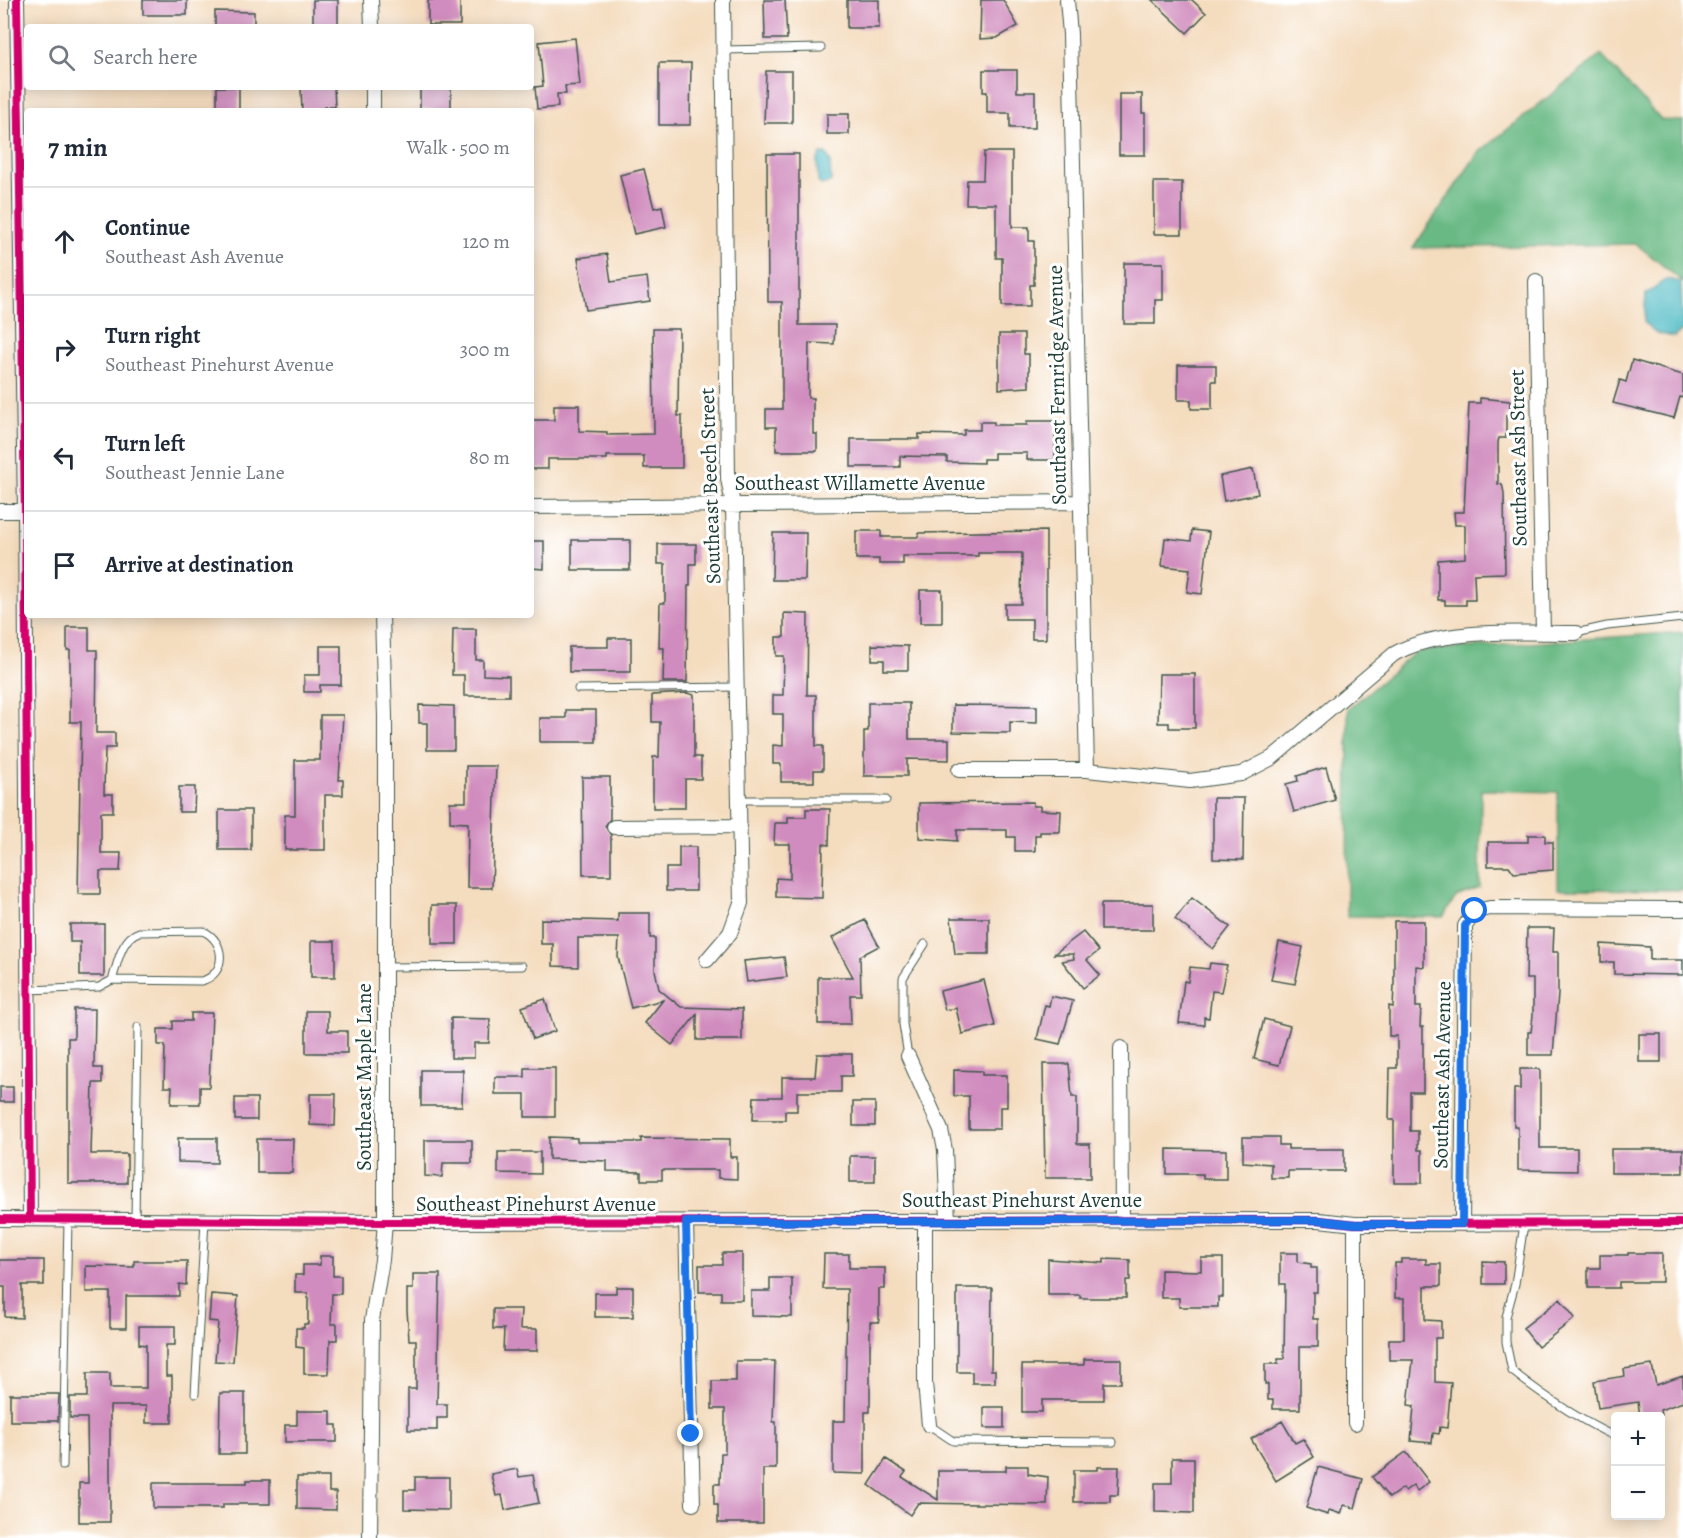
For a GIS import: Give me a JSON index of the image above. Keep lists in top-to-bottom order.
{
  "streets": {
    "street": [
      "Southeast Fernridge Avenue",
      "Southeast Ash Street",
      "Southeast Willamette Avenue",
      "Southeast Beech Street",
      "Southeast Ash Avenue",
      "Southeast Maple Lane",
      "Southeast Pinehurst Avenue"
    ]
  },
  "crossings": [
    ["Southeast Fernridge Avenue", "Southeast Willamette Avenue"],
    ["Southeast Willamette Avenue", "Southeast Beech Street"],
    ["Southeast Ash Avenue", "Southeast Pinehurst Avenue"],
    ["Southeast Maple Lane", "Southeast Pinehurst Avenue"]
  ],
  "page": {
    "search": "Search here",
    "heading": ["7 min", "Walk · 500 m"],
    "list": [
      ["Continue", "Southeast Ash Avenue", "120 m"],
      ["Turn right", "Southeast Pinehurst Avenue", "300 m"],
      ["Turn left", "Southeast Jennie Lane", "80 m"],
      "Arrive at destination"
    ],
    "map_buttons": ["+", "−"]
  }
}
